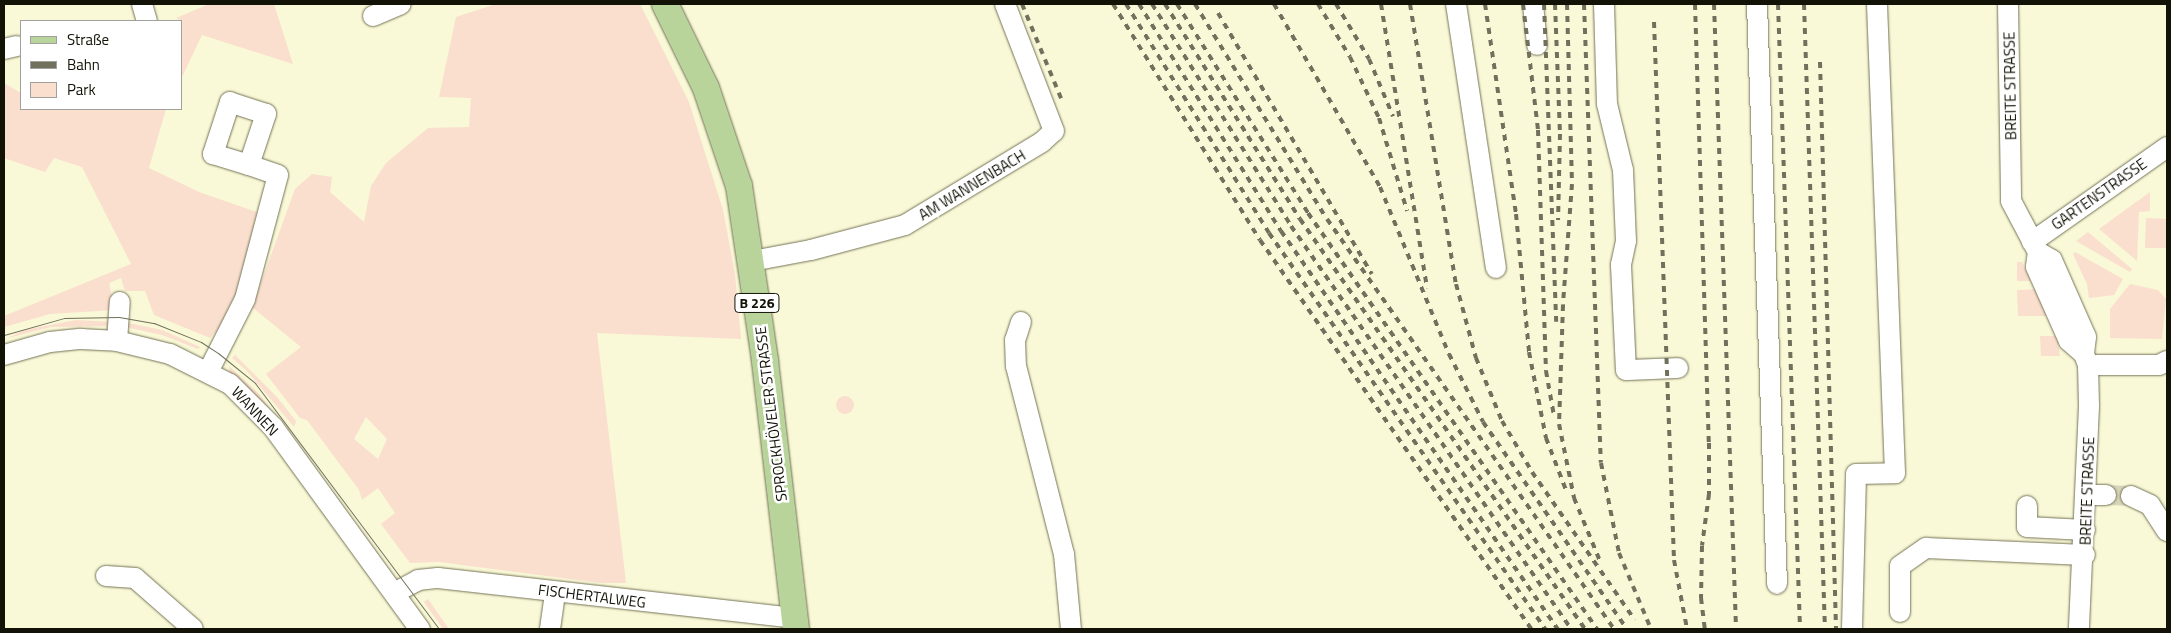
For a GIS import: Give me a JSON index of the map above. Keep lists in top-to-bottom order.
{
  "streets": {
    "main road": ["B 226", "SPROCKHÖVELER STRASSE"],
    "street": [
      "BREITE STRASSE",
      "AM WANNENBACH",
      "GARTENSTRASSE",
      "WANNEN",
      "FISCHERTALWEG"
    ]
  },
  "crossings": [
    ["BREITE STRASSE", "GARTENSTRASSE"],
    ["AM WANNENBACH", "SPROCKHÖVELER STRASSE"],
    ["WANNEN", "FISCHERTALWEG"],
    ["SPROCKHÖVELER STRASSE", "FISCHERTALWEG"]
  ],
  "legend": ["Straße", "Bahn", "Park"]
}
